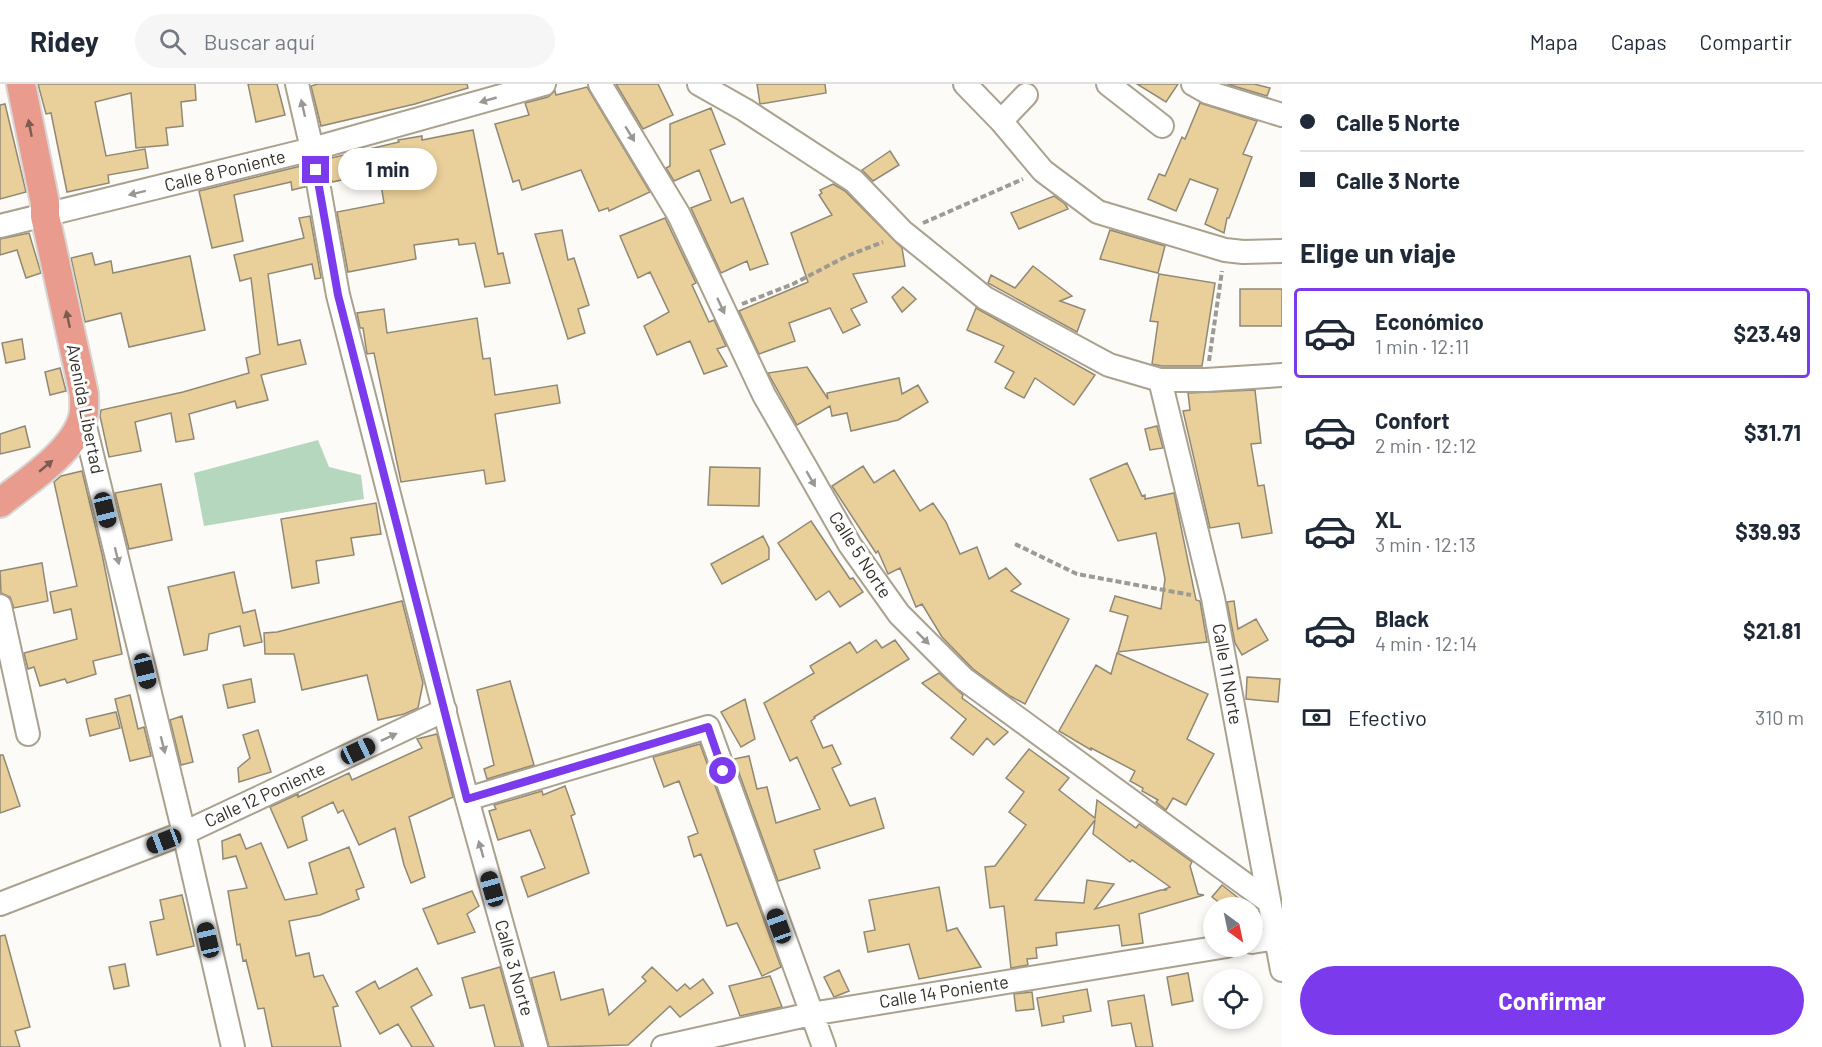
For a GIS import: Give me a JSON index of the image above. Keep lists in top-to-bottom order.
{
  "streets": {
    "main road": ["Avenida Libertad"],
    "street": [
      "Calle 8 Poniente",
      "Calle 5 Norte",
      "Calle 11 Norte",
      "Calle 12 Poniente",
      "Calle 3 Norte",
      "Calle 14 Poniente"
    ]
  },
  "crossings": [
    ["Calle 8 Poniente", "Avenida Libertad"],
    ["Calle 8 Poniente", "Calle 3 Norte"],
    ["Avenida Libertad", "Calle 12 Poniente"],
    ["Calle 5 Norte", "Calle 11 Norte"],
    ["Calle 12 Poniente", "Calle 3 Norte"]
  ],
  "one_way": ["Calle 8 Poniente", "Calle 5 Norte", "Calle 12 Poniente"],
  "north": "bottom right",
  "page": {
    "header": "Ridey",
    "search": "Buscar aquí",
    "nav": ["Mapa", "Capas", "Compartir"],
    "banner": ["Calle 5 Norte", "Calle 3 Norte"],
    "bubble": "1 min",
    "heading": "Elige un viaje",
    "list": [
      {
        "name": "Económico",
        "note": "1 min · 12:11",
        "value": "$23.49"
      },
      {
        "name": "Confort",
        "note": "2 min · 12:12",
        "value": "$31.71"
      },
      {
        "name": "XL",
        "note": "3 min · 12:13",
        "value": "$39.93"
      },
      {
        "name": "Black",
        "note": "4 min · 12:14",
        "value": "$21.81"
      }
    ],
    "pay": ["Efectivo", "310 m"],
    "buttons": "Confirmar"
  }
}
